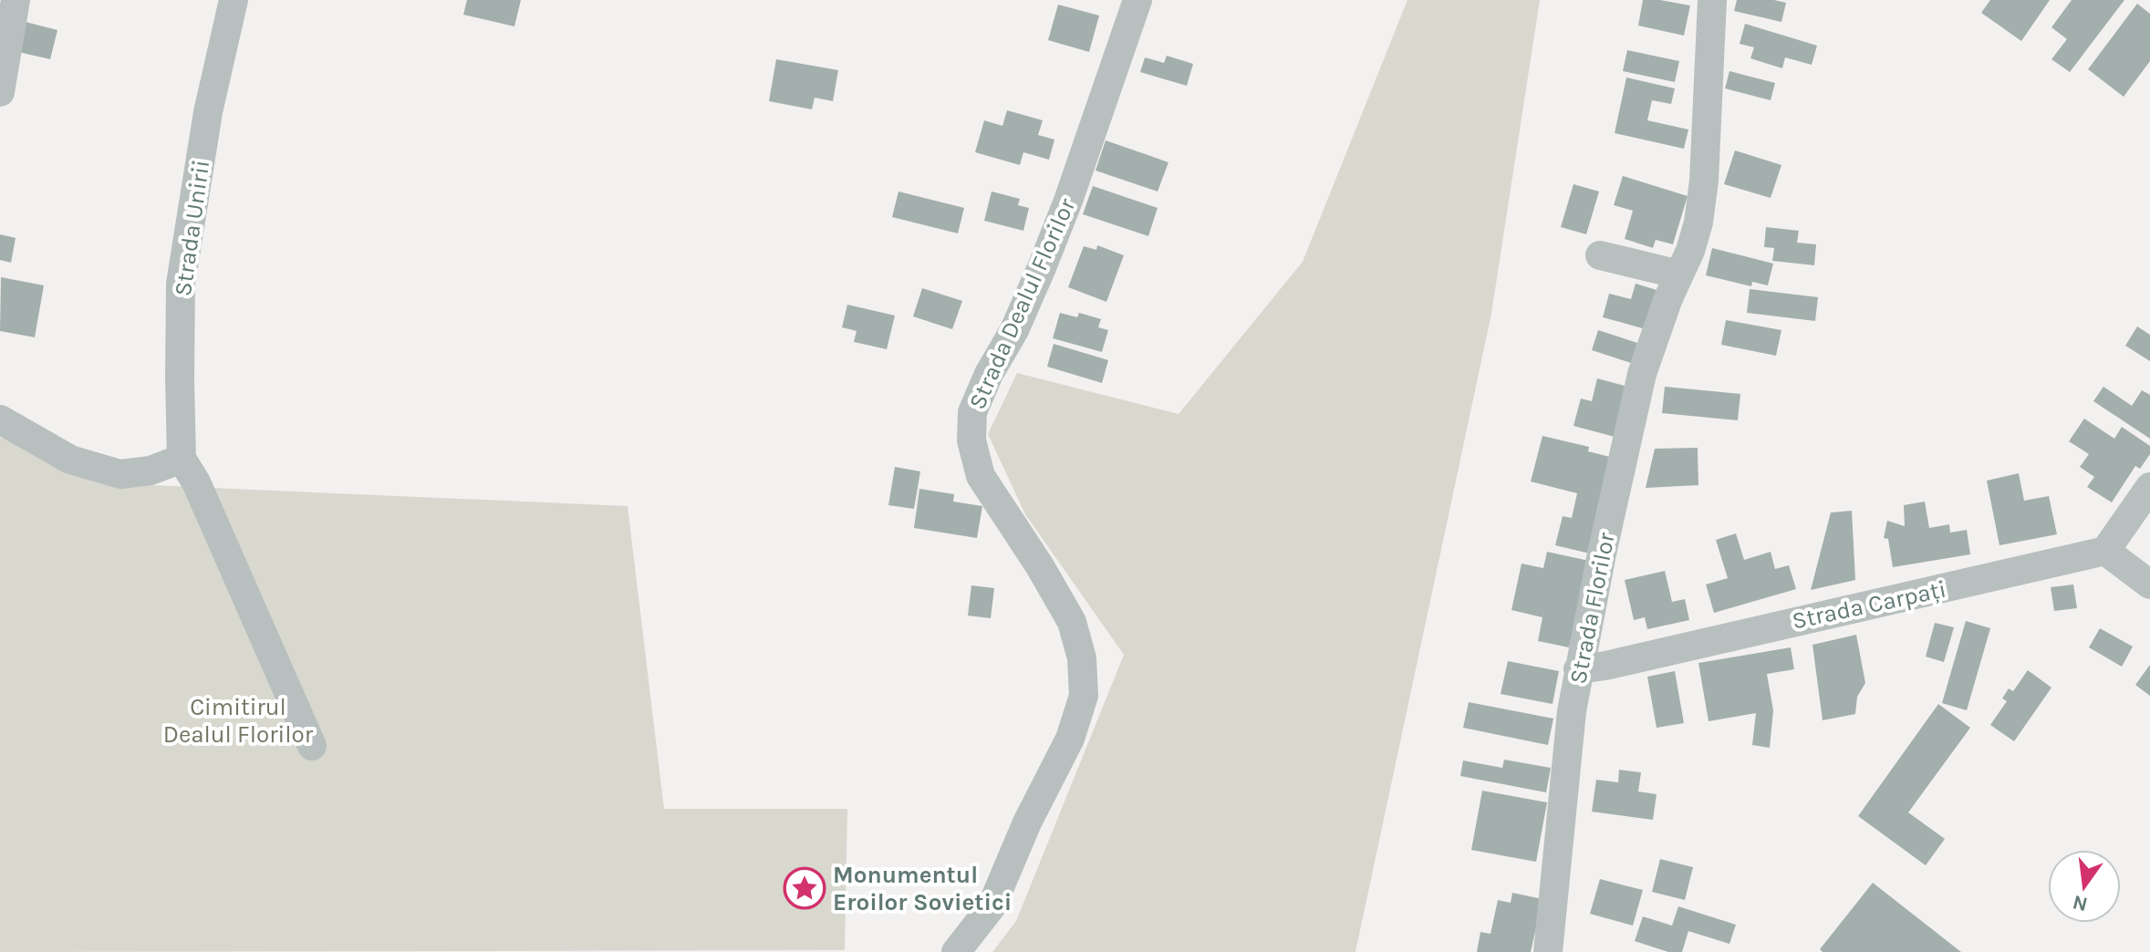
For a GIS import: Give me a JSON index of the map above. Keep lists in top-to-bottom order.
{
  "streets": {
    "street": [
      "Strada Unirii",
      "Strada Dealul Florilor",
      "Strada Carpați",
      "Strada Florilor"
    ]
  },
  "crossings": [
    ["Strada Carpați", "Strada Florilor"]
  ],
  "parks": ["Cimitirul Dealul Florilor"],
  "places": {
    "place": ["Monumentul Eroilor Sovietici"]
  },
  "north": "bottom"
}
